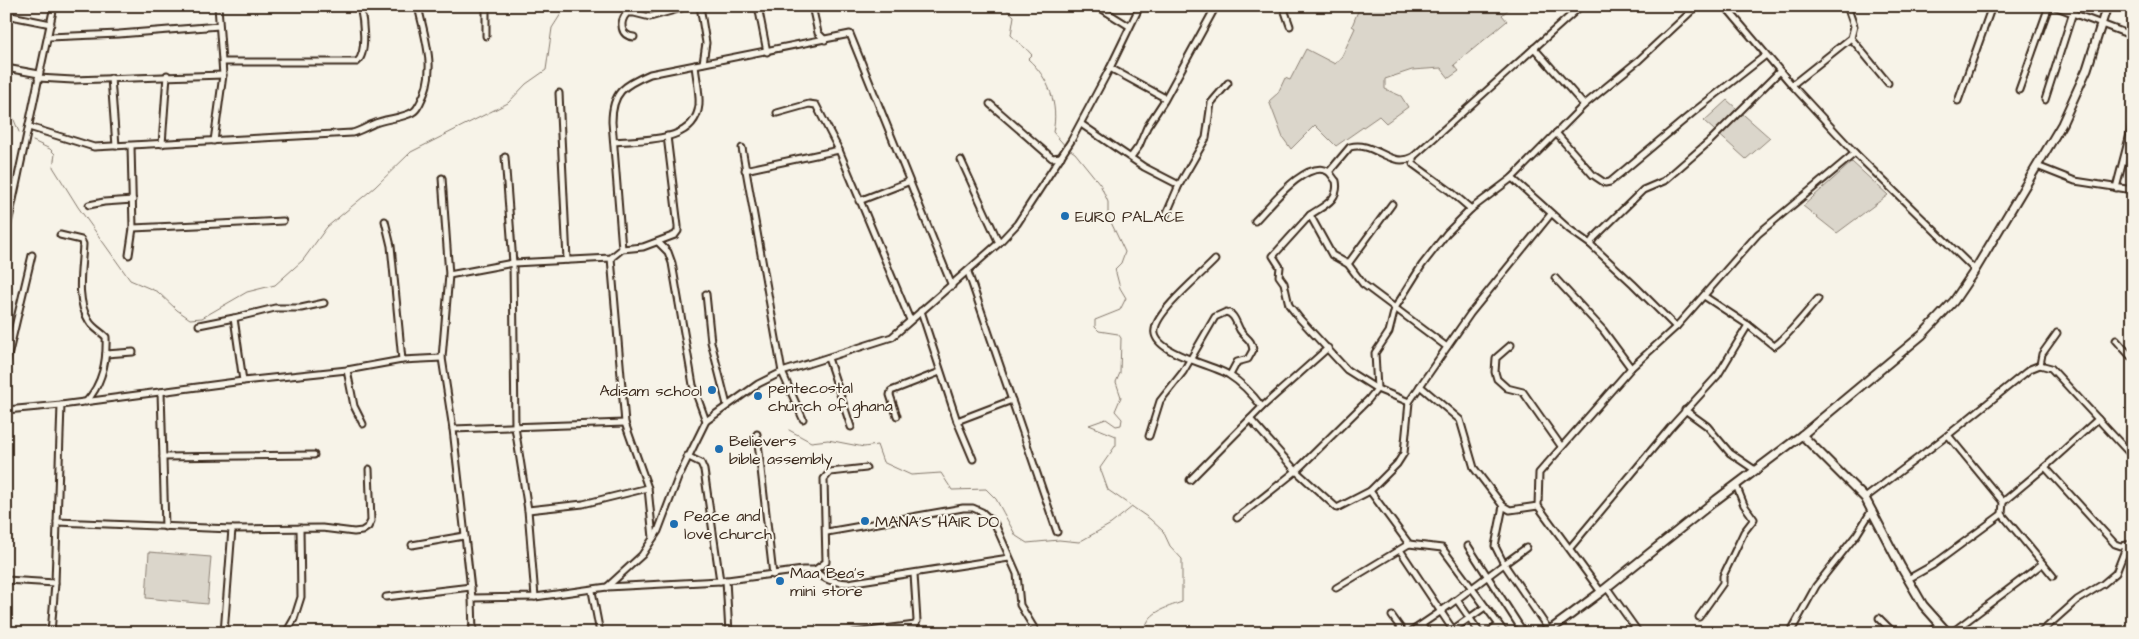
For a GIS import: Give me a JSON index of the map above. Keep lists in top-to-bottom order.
{
  "places": [
    "EURO PALACE",
    "Adisam school",
    "pentecostal church of ghana",
    "Believers bible assembly",
    "MANA'S HAIR DO",
    "Peace and love church",
    "Maa Bea's mini store"
  ]
}
